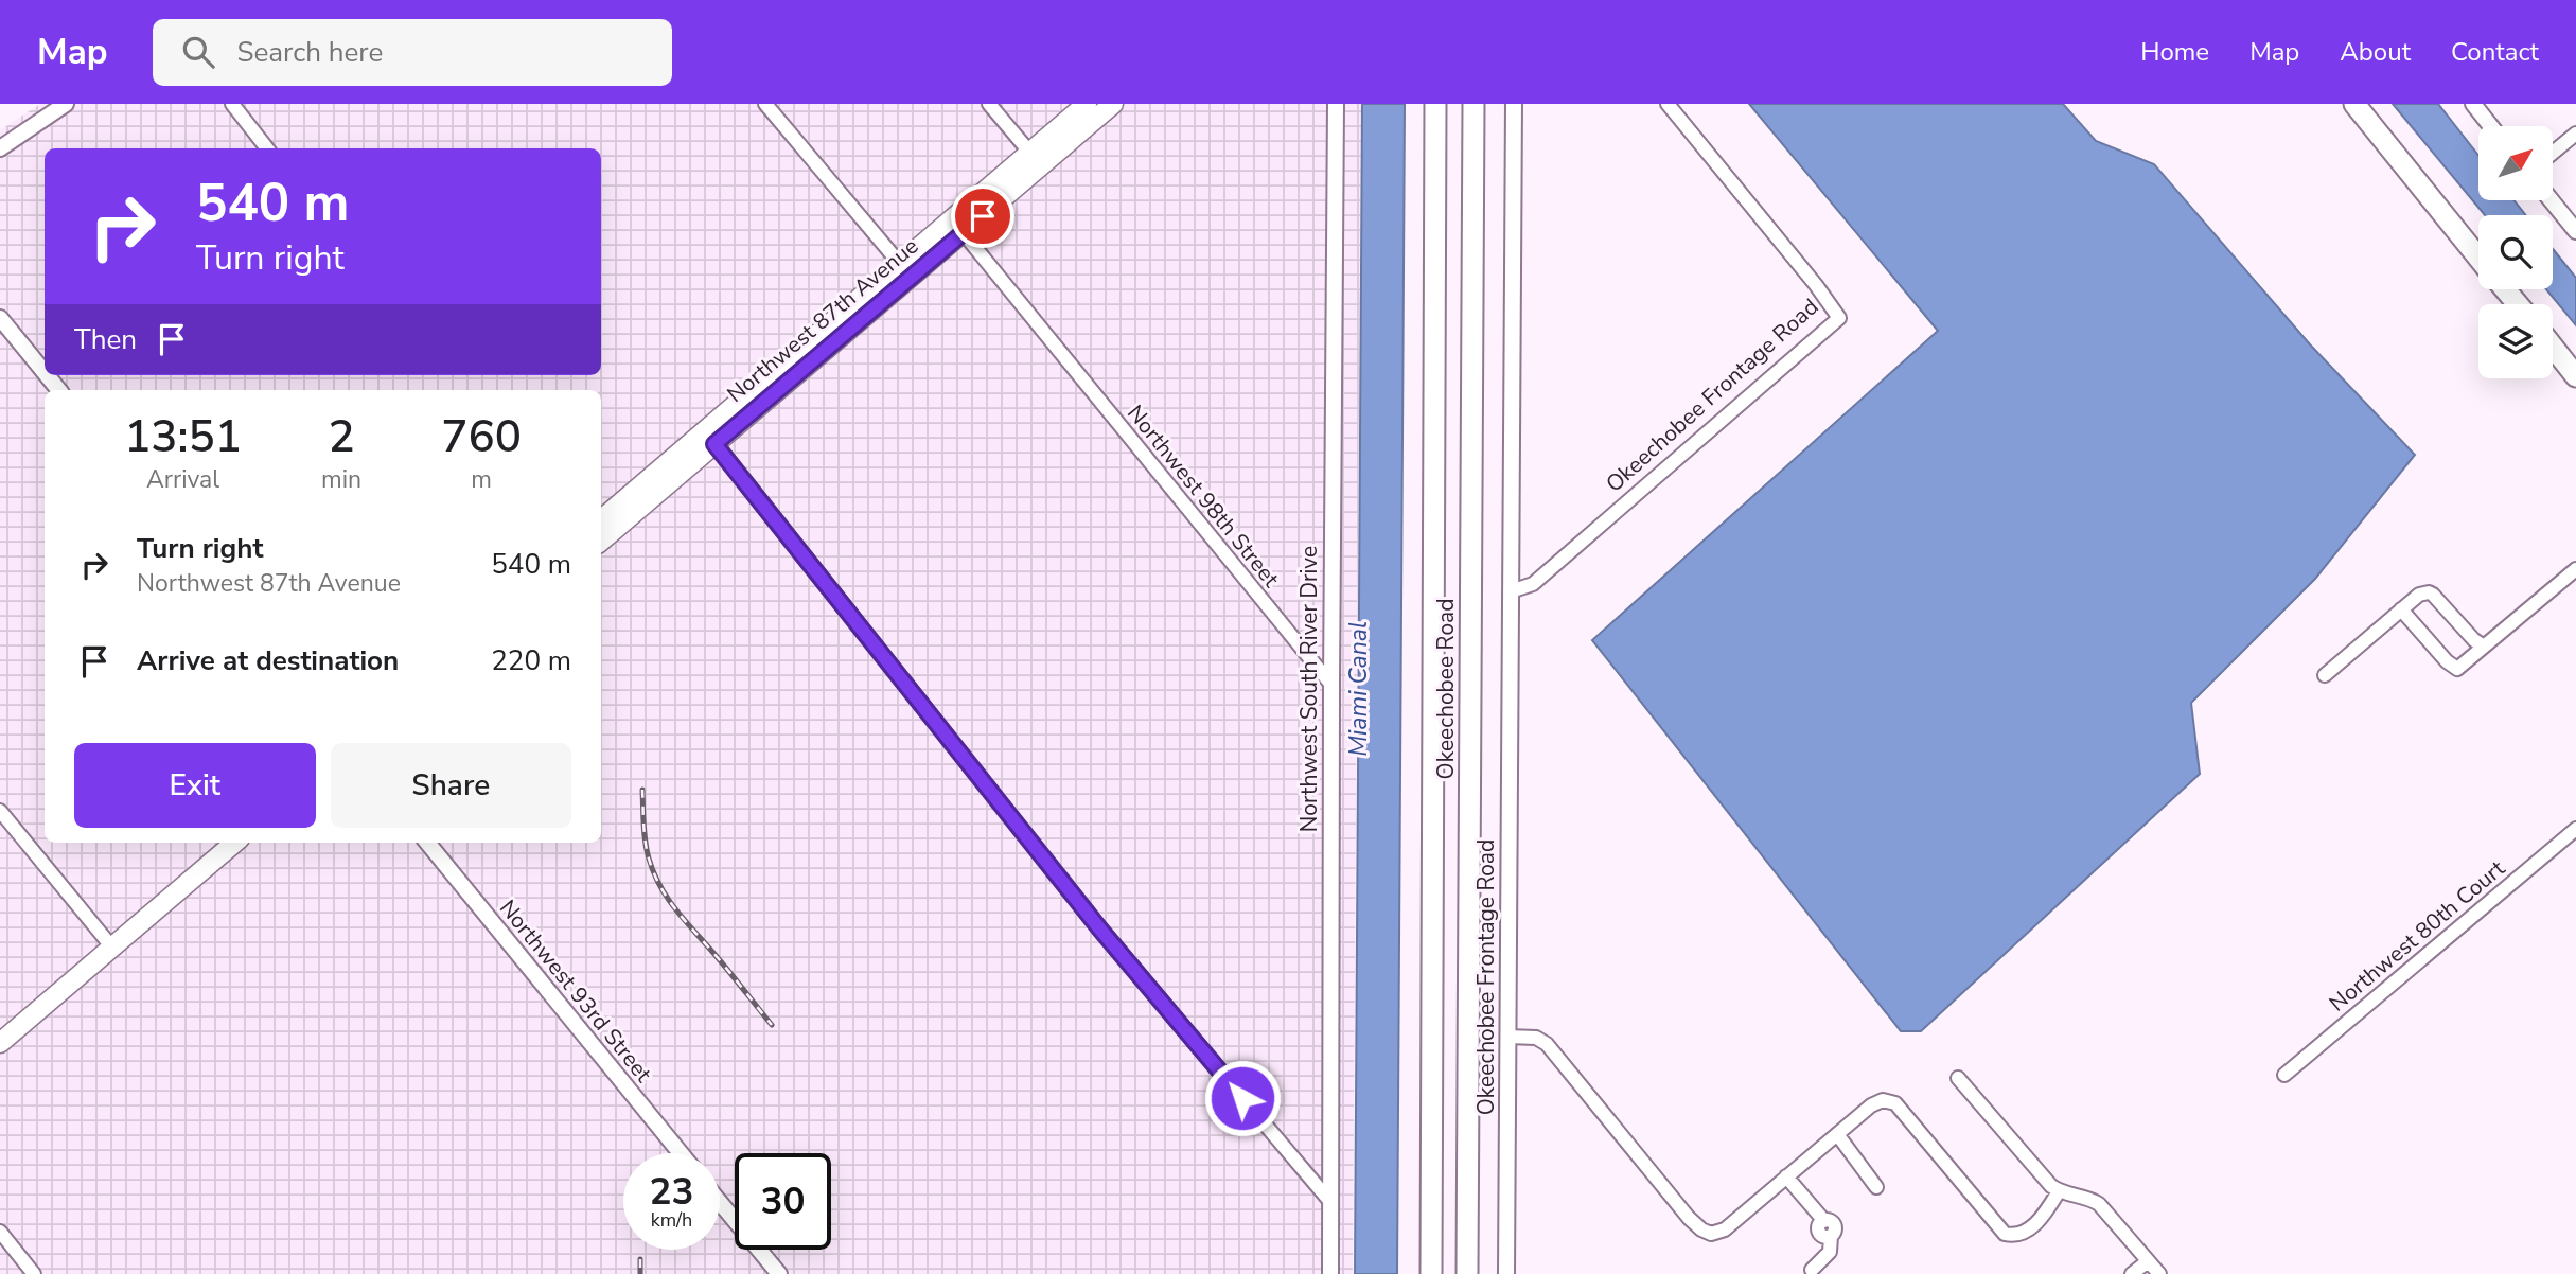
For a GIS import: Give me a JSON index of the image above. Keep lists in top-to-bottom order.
{
  "streets": {
    "main road": ["Northwest 87th Avenue", "Okeechobee Road"],
    "street": [
      "Okeechobee Frontage Road",
      "Northwest 98th Street",
      "Northwest South River Drive",
      "Northwest 80th Court",
      "Northwest 93rd Street"
    ]
  },
  "crossings": [
    ["Northwest 87th Avenue", "Northwest 98th Street"],
    ["Northwest 98th Street", "Northwest South River Drive"]
  ],
  "water": ["Miami Canal"],
  "north": "top right",
  "page": {
    "header": "Map",
    "search": "Search here",
    "nav": [
      "Home",
      "Map",
      "About",
      "Contact"
    ],
    "turn": ["540 m", "Turn right"],
    "then": "Then",
    "eta": [
      "13:51",
      "Arrival",
      "2",
      "min",
      "760",
      "m"
    ],
    "list": [
      {
        "name": "Turn right",
        "note": "Northwest 87th Avenue",
        "value": "540 m"
      },
      {
        "name": "Arrive at destination",
        "value": "220 m"
      }
    ],
    "buttons": ["Exit", "Share"],
    "speed": "23 km/h",
    "limit": "30"
  }
}
